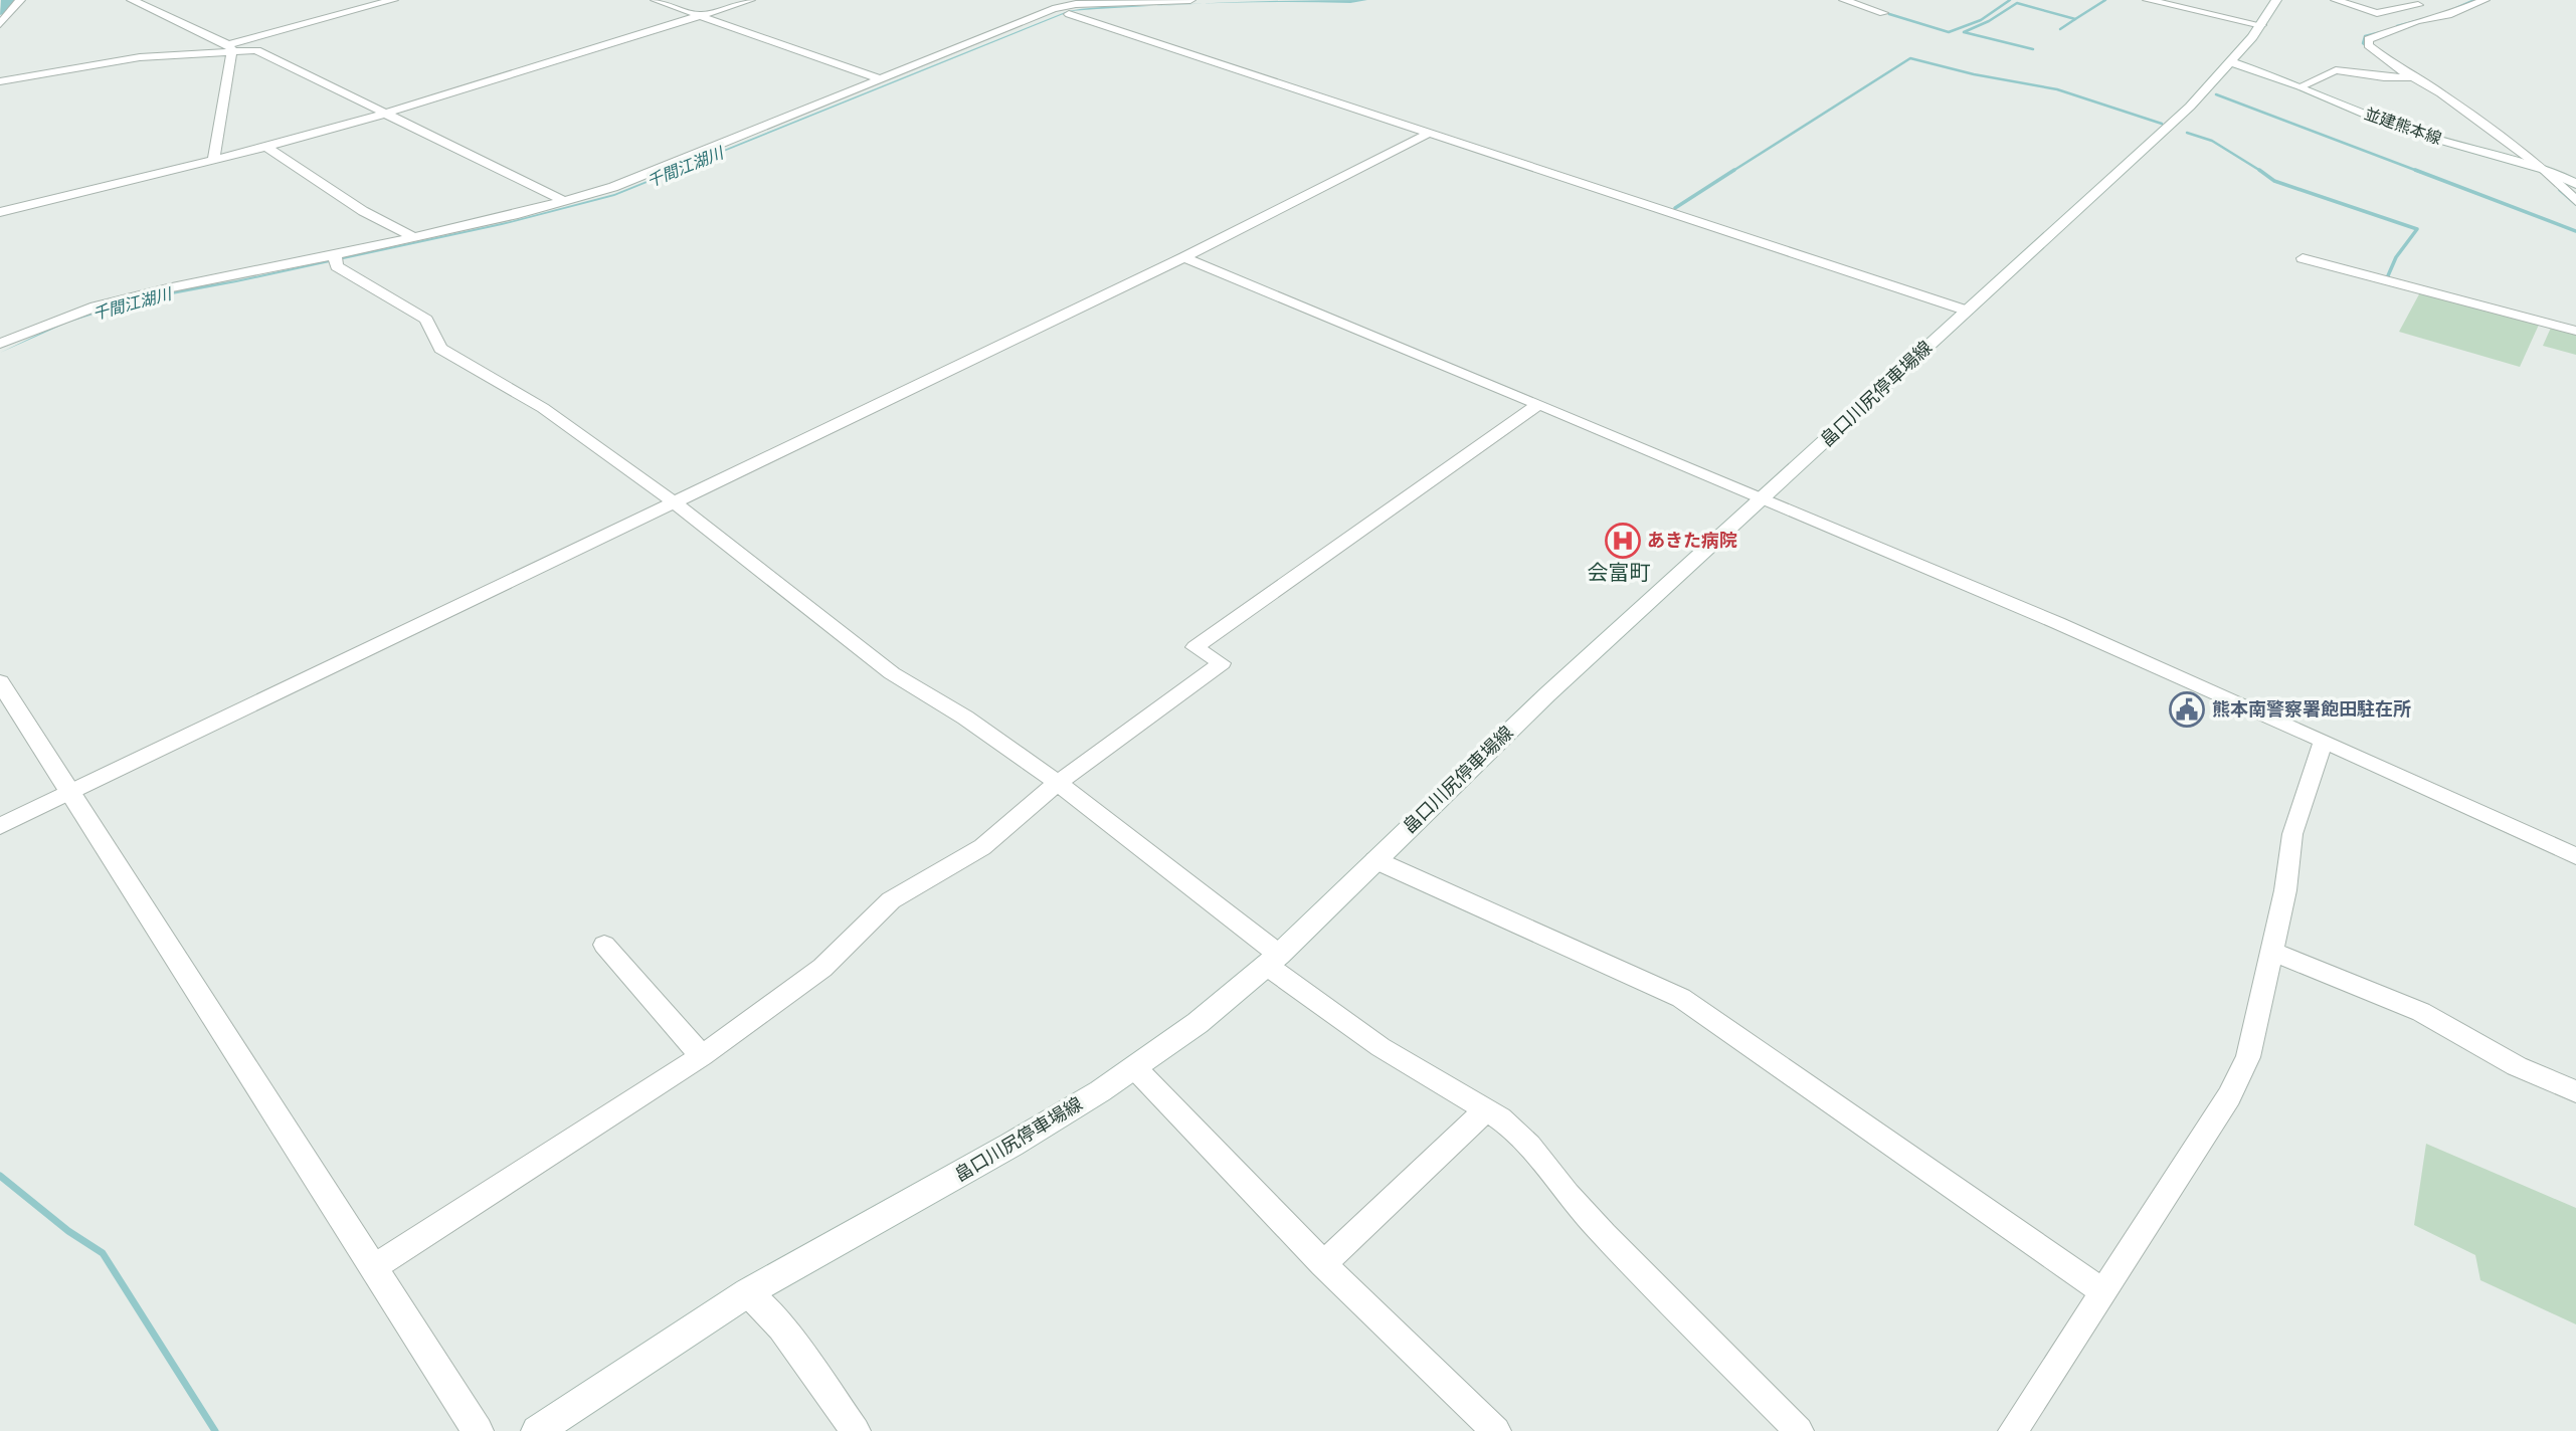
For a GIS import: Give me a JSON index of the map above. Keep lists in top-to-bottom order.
{
  "streets": {
    "main road": ["並建熊本線", "畠口川尻停車場線"]
  },
  "crossings": [
    ["並建熊本線", "畠口川尻停車場線"]
  ],
  "districts": ["会富町"],
  "water": ["千間江湖川"],
  "places": {
    "hospital": ["あきた病院"],
    "public building": ["熊本南警察署飽田駐在所"]
  }
}
